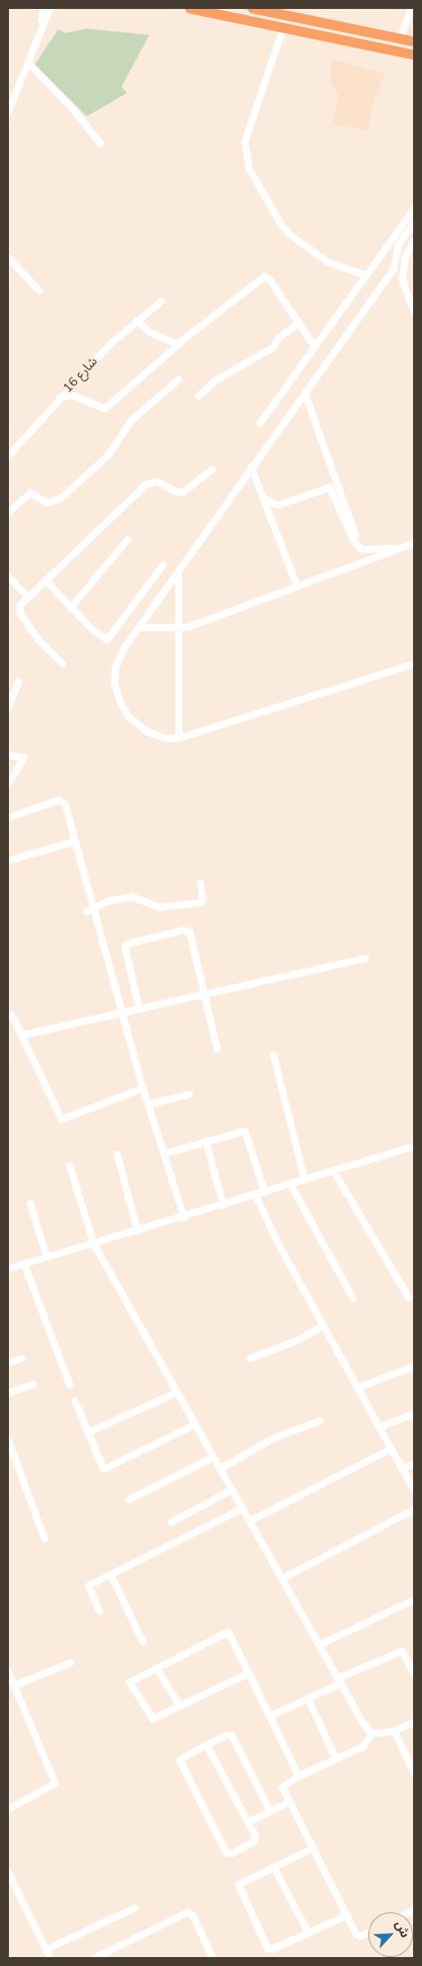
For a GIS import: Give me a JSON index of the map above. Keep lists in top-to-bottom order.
{
  "streets": {
    "street": ["شارع 16"]
  },
  "north": "top right"
}
